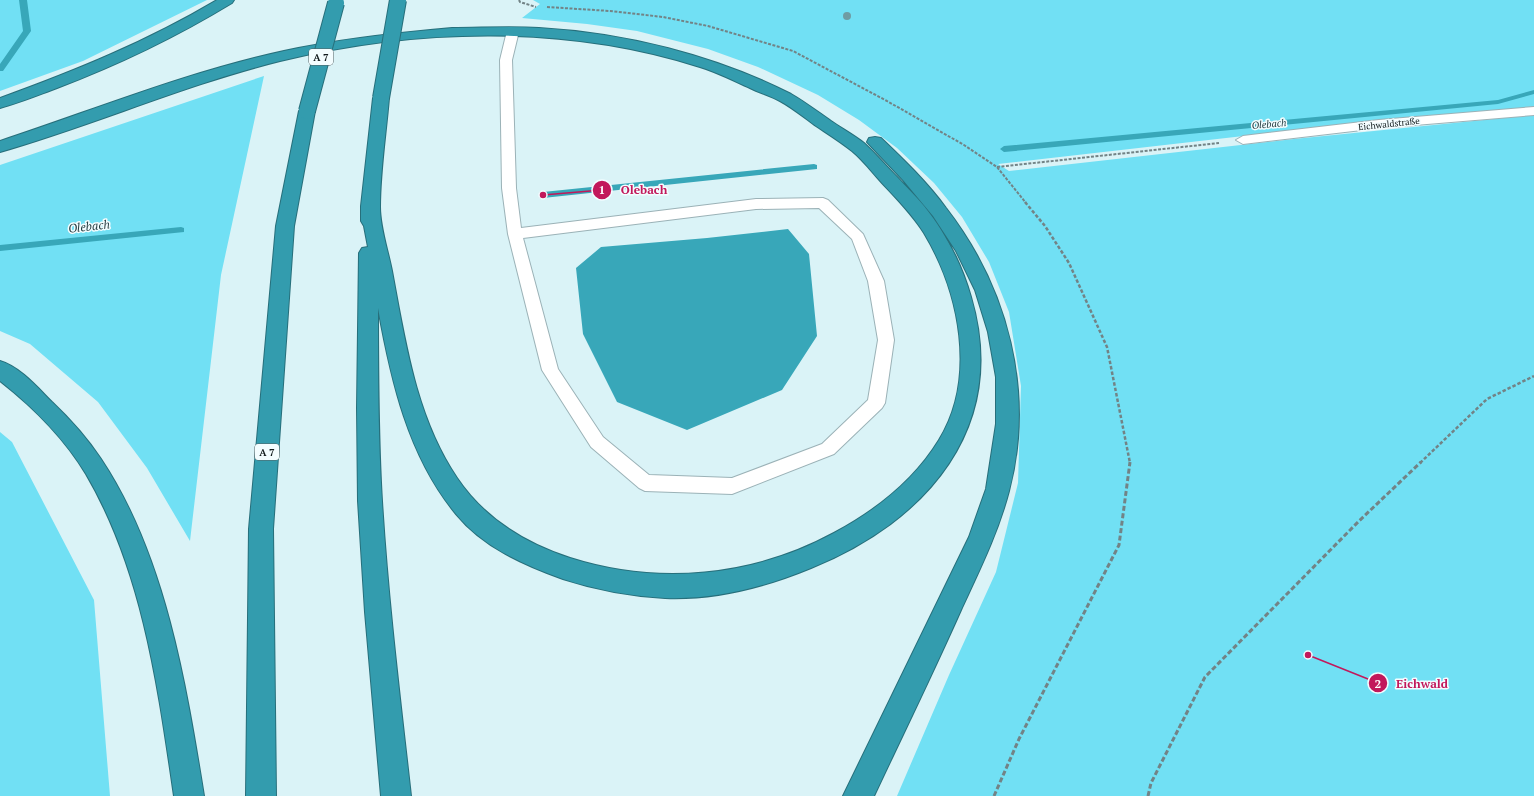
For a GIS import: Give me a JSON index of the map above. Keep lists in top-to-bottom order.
{
  "streets": {
    "highway": ["A 7"],
    "lane": ["Eichwaldstraße"]
  },
  "water": ["Olebach"],
  "places": ["Olebach", "Eichwald"]
}
